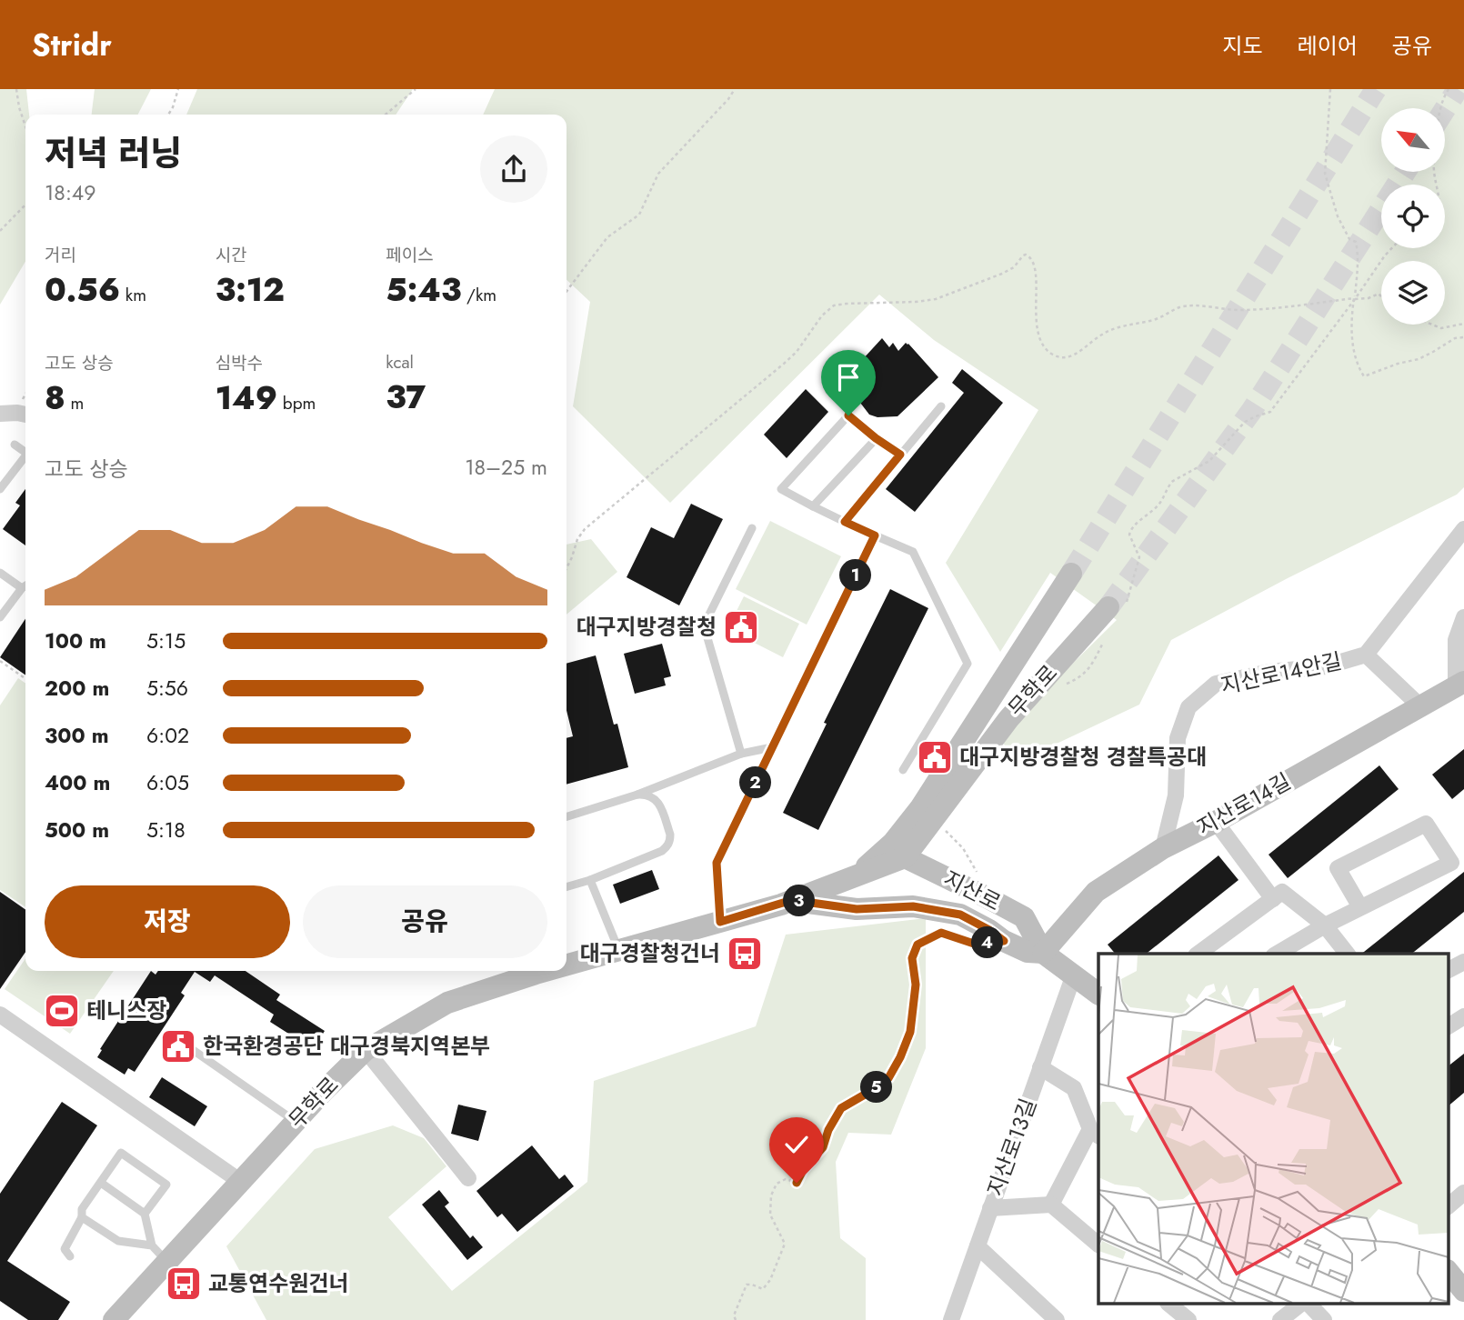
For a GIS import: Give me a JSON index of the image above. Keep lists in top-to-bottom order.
{
  "streets": {
    "main road": ["무학로", "지산로14길", "지산로"],
    "street": ["지산로14안길", "지산로13길"]
  },
  "crossings": [
    ["지산로14안길", "지산로14길"],
    ["무학로", "지산로"],
    ["지산로14길", "지산로"],
    ["지산로", "지산로13길"]
  ],
  "places": {
    "public building": ["대구지방경찰청", "대구지방경찰청 경찰특공대", "한국환경공단 대구경북지역본부"],
    "bus stop": ["대구경찰청건너", "교통연수원건너"],
    "sports": ["테니스장"]
  },
  "north": "top left",
  "page": {
    "header": "Stridr",
    "nav": ["지도", "레이어", "공유"],
    "heading": ["저녁 러닝", "18:49"],
    "stats": [
      ["거리", "0.56 km"],
      ["시간", "3:12"],
      ["페이스", "5:43 /km"],
      ["고도 상승", "8 m"],
      ["심박수", "149 bpm"],
      ["kcal", "37"]
    ],
    "chart": ["고도 상승", "18–25 m"],
    "pins": [
      "1",
      "2",
      "3",
      "4",
      "5"
    ],
    "list": [
      {
        "name": "100 m",
        "note": "5:15"
      },
      {
        "name": "200 m",
        "note": "5:56"
      },
      {
        "name": "300 m",
        "note": "6:02"
      },
      {
        "name": "400 m",
        "note": "6:05"
      },
      {
        "name": "500 m",
        "note": "5:18"
      }
    ],
    "buttons": ["저장", "공유"]
  }
}
